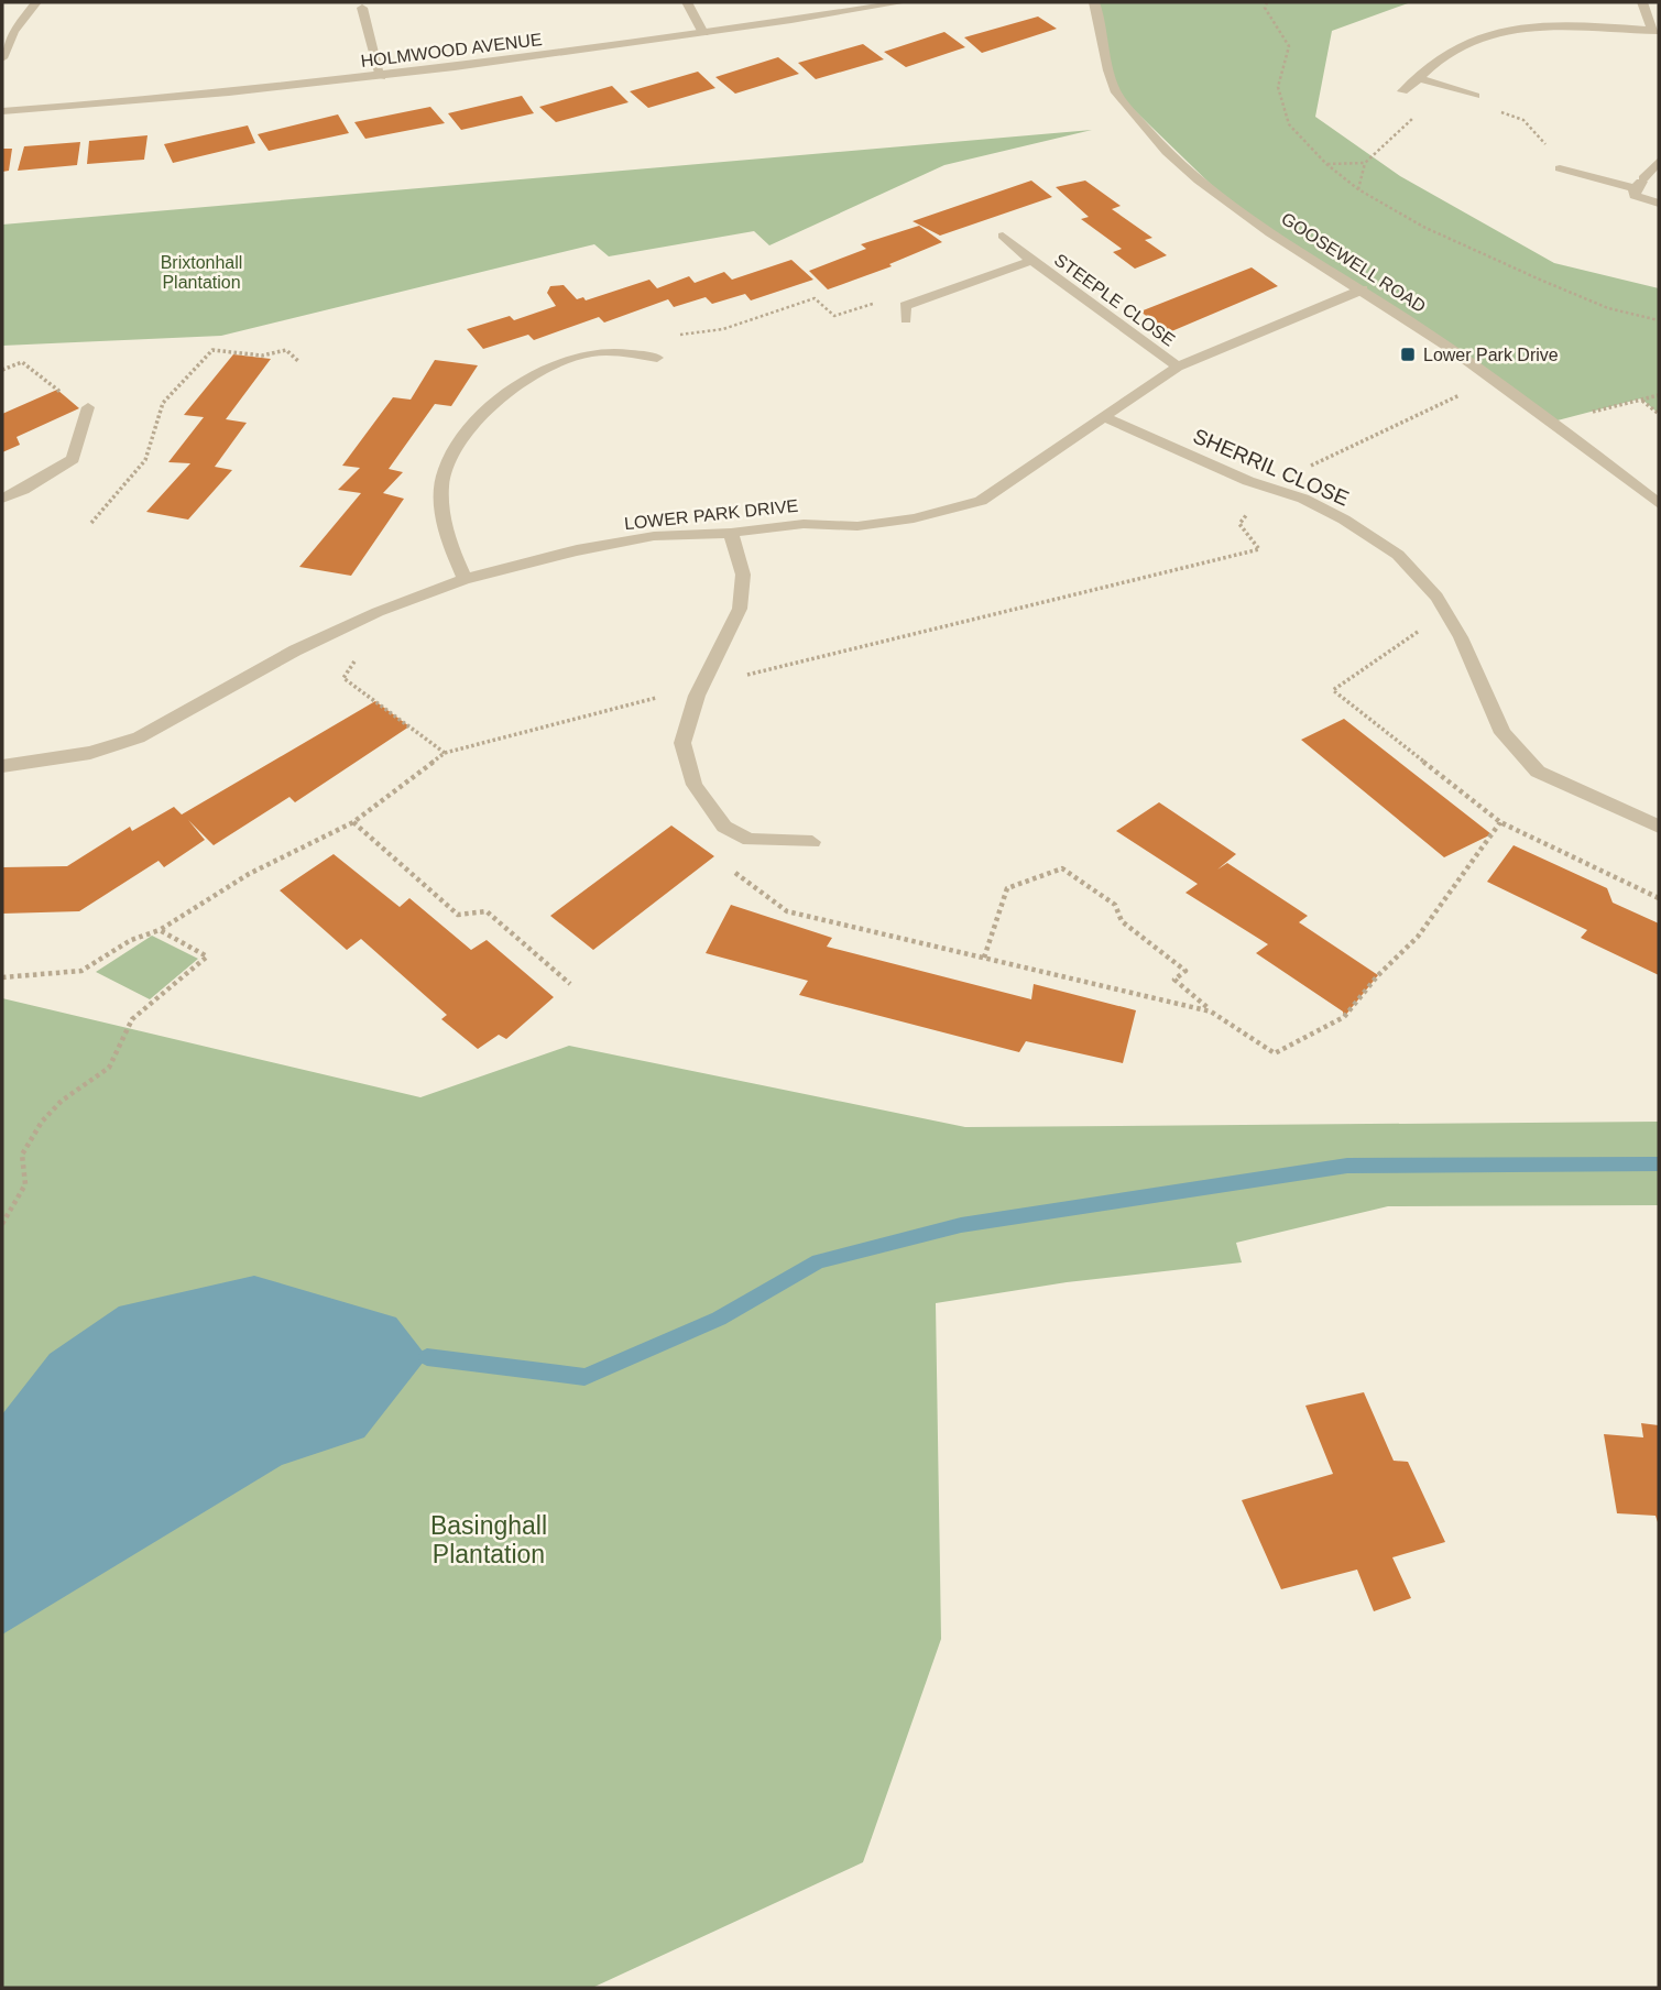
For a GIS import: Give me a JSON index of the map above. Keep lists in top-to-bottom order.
{
  "streets": {
    "street": [
      "HOLMWOOD AVENUE",
      "GOOSEWELL ROAD",
      "STEEPLE CLOSE",
      "SHERRIL CLOSE",
      "LOWER PARK DRIVE"
    ]
  },
  "crossings": [
    ["GOOSEWELL ROAD", "LOWER PARK DRIVE"],
    ["STEEPLE CLOSE", "LOWER PARK DRIVE"],
    ["SHERRIL CLOSE", "LOWER PARK DRIVE"]
  ],
  "parks": ["Brixtonhall Plantation", "Basinghall Plantation"],
  "places": {
    "transit": ["Lower Park Drive"]
  }
}
